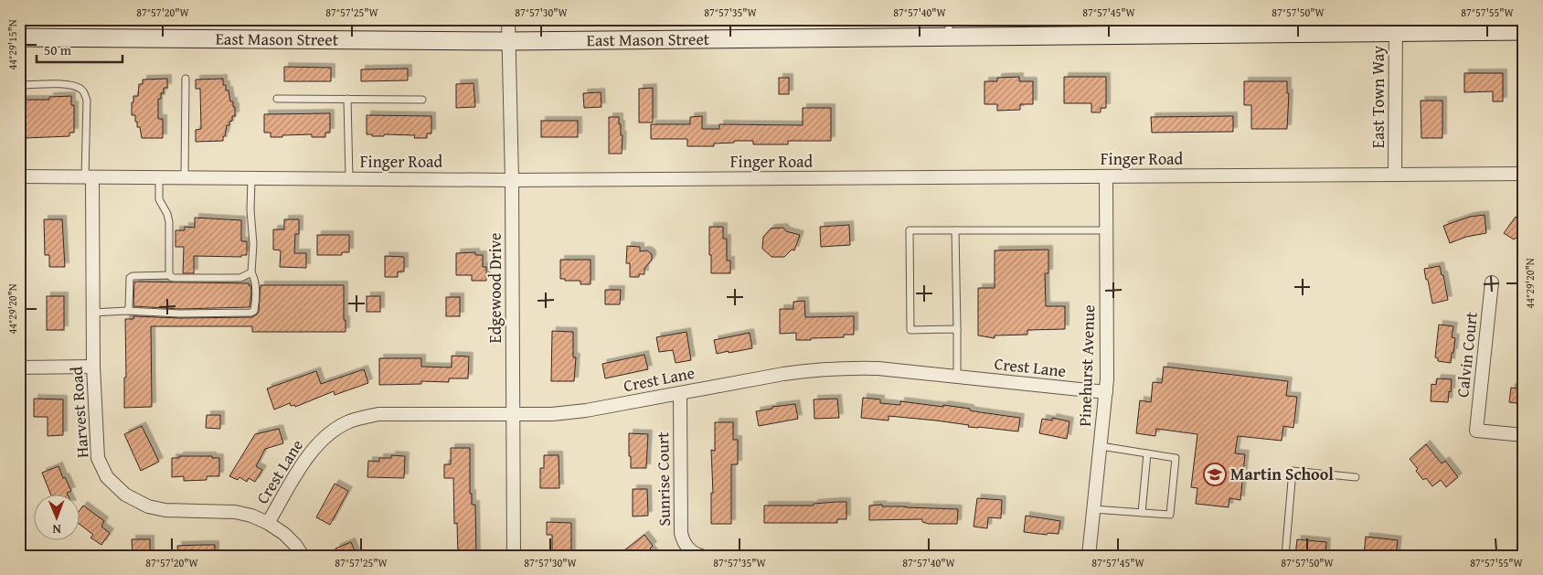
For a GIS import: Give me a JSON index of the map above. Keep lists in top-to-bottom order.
{
  "streets": {
    "main road": ["East Mason Street"],
    "street": [
      "East Town Way",
      "Finger Road",
      "Edgewood Drive",
      "Calvin Court",
      "Pinehurst Avenue",
      "Crest Lane",
      "Harvest Road",
      "Sunrise Court"
    ]
  },
  "crossings": [
    ["East Mason Street", "East Town Way"],
    ["East Mason Street", "Edgewood Drive"],
    ["East Town Way", "Finger Road"],
    ["Finger Road", "Edgewood Drive"],
    ["Finger Road", "Pinehurst Avenue"],
    ["Finger Road", "Harvest Road"],
    ["Edgewood Drive", "Crest Lane"],
    ["Pinehurst Avenue", "Crest Lane"],
    ["Crest Lane", "Harvest Road"],
    ["Crest Lane", "Sunrise Court"]
  ],
  "places": {
    "school or university": ["Martin School"]
  },
  "scale_bar": "50 m",
  "north": "bottom",
  "coordinates": [
    "87°57'20\"W",
    "87°57'25\"W",
    "87°57'30\"W",
    "87°57'35\"W",
    "87°57'40\"W",
    "87°57'45\"W",
    "87°57'50\"W",
    "87°57'55\"W",
    "44°29'15\"N",
    "44°29'20\"N"
  ]
}
